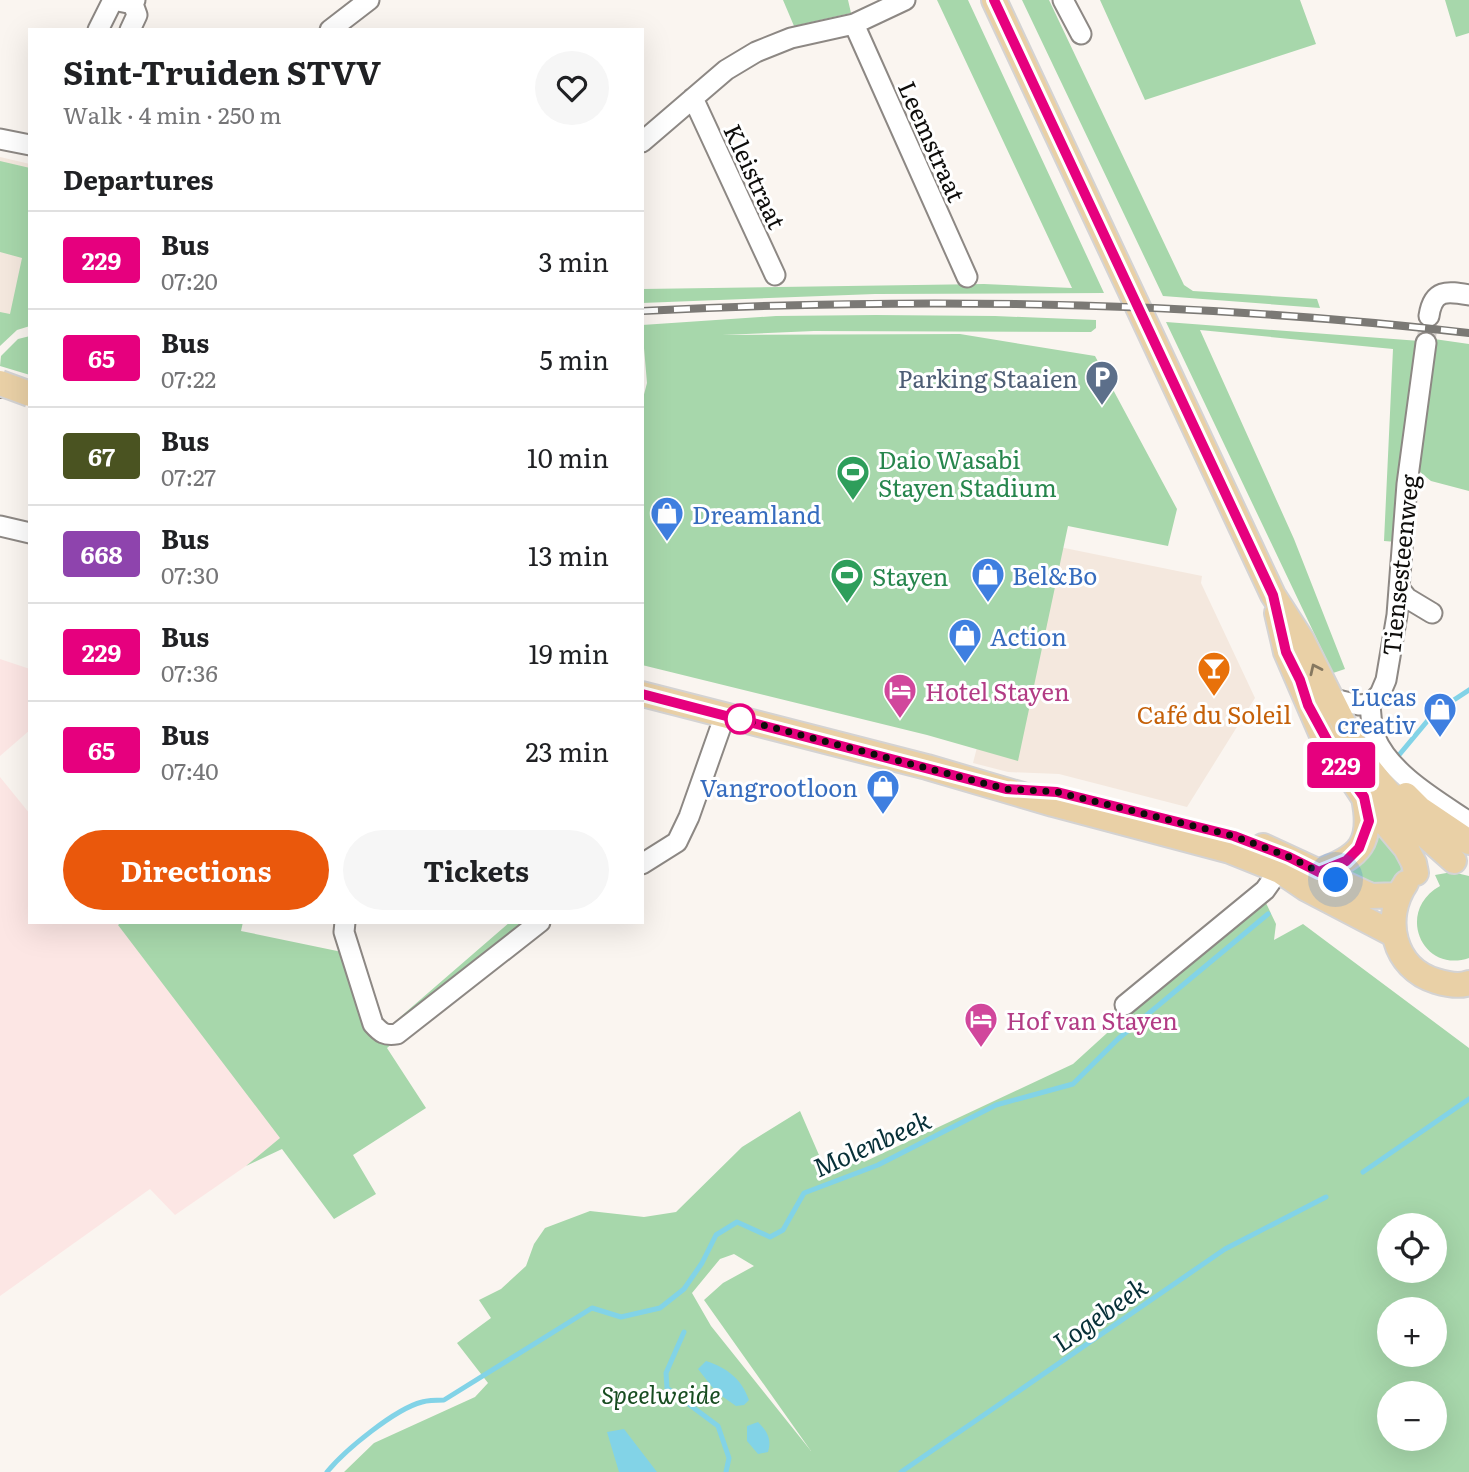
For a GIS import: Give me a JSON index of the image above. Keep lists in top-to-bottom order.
{
  "streets": {
    "street": ["Leemstraat", "Kleistraat", "Tiensesteenweg"]
  },
  "water": ["Molenbeek", "Logebeek"],
  "parks": ["Speelweide"],
  "places": {
    "parking": ["Parking Staaien"],
    "sports": ["Daio Wasabi Stayen Stadium", "Stayen"],
    "shop": [
      "Dreamland",
      "Bel&Bo",
      "Action",
      "Lucas creativ",
      "Vangrootloon"
    ],
    "bar": ["Café du Soleil"],
    "hotel": ["Hotel Stayen", "Hof van Stayen"]
  },
  "lines": ["bus line 229"],
  "page": {
    "on_map": "229",
    "heading": [
      ["Sint-Truiden STVV", "Walk · 4 min · 250 m"],
      "Departures"
    ],
    "list": [
      {
        "mark": "229",
        "name": "Bus",
        "note": "07:20",
        "value": "3 min"
      },
      {
        "mark": "65",
        "name": "Bus",
        "note": "07:22",
        "value": "5 min"
      },
      {
        "mark": "67",
        "name": "Bus",
        "note": "07:27",
        "value": "10 min"
      },
      {
        "mark": "668",
        "name": "Bus",
        "note": "07:30",
        "value": "13 min"
      },
      {
        "mark": "229",
        "name": "Bus",
        "note": "07:36",
        "value": "19 min"
      },
      {
        "mark": "65",
        "name": "Bus",
        "note": "07:40",
        "value": "23 min"
      }
    ],
    "buttons": ["Directions", "Tickets"],
    "map_buttons": ["+", "−"]
  }
}
